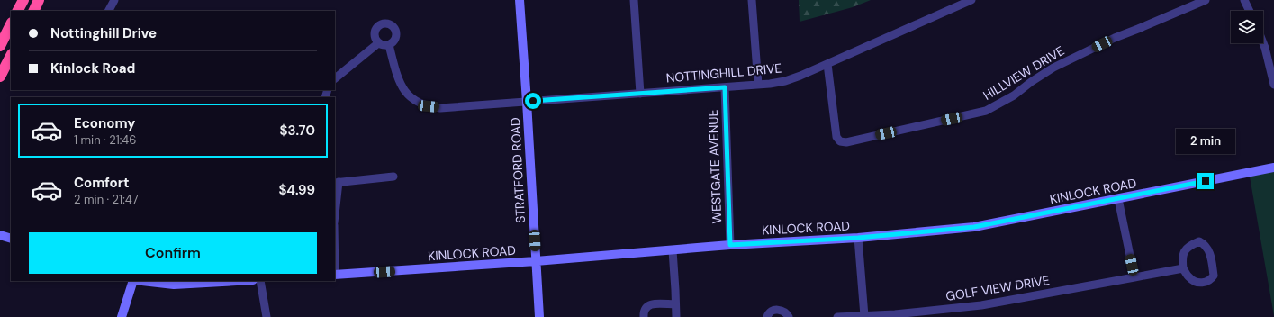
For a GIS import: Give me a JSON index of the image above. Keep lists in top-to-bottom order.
{
  "streets": {
    "street": [
      "NOTTINGHILL DRIVE",
      "HILLVIEW DRIVE",
      "WESTGATE AVENUE",
      "STRATFORD ROAD",
      "KINLOCK ROAD",
      "GOLF VIEW DRIVE"
    ]
  },
  "crossings": [
    ["NOTTINGHILL DRIVE", "HILLVIEW DRIVE"],
    ["NOTTINGHILL DRIVE", "WESTGATE AVENUE"],
    ["NOTTINGHILL DRIVE", "STRATFORD ROAD"],
    ["WESTGATE AVENUE", "KINLOCK ROAD"],
    ["STRATFORD ROAD", "KINLOCK ROAD"]
  ],
  "page": {
    "banner": ["Nottinghill Drive", "Kinlock Road"],
    "list": [
      {
        "name": "Economy",
        "note": "1 min · 21:46",
        "value": "$3.70"
      },
      {
        "name": "Comfort",
        "note": "2 min · 21:47",
        "value": "$4.99"
      }
    ],
    "bubble": "2 min",
    "buttons": "Confirm"
  }
}
